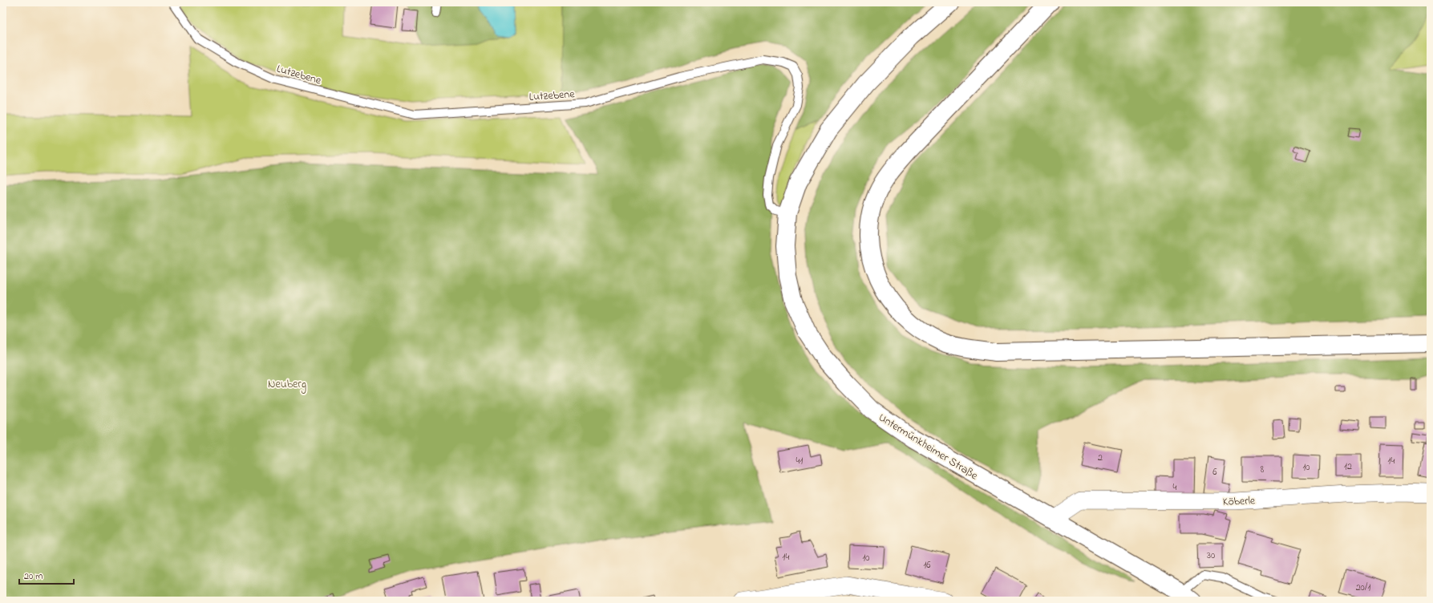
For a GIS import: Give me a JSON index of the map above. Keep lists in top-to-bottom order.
{
  "streets": {
    "main road": ["Untermünkheimer Straße"],
    "street": ["Köberle"],
    "lane": ["Lutzebene"]
  },
  "crossings": [
    ["Lutzebene", "Untermünkheimer Straße"],
    ["Untermünkheimer Straße", "Köberle"]
  ],
  "parks": ["Neuberg"],
  "house_numbers": [
    "2",
    "41",
    "14",
    "12",
    "10",
    "8",
    "6",
    "4",
    "30",
    "14",
    "10",
    "16",
    "20/1"
  ],
  "scale_bar": "20 m"
}
